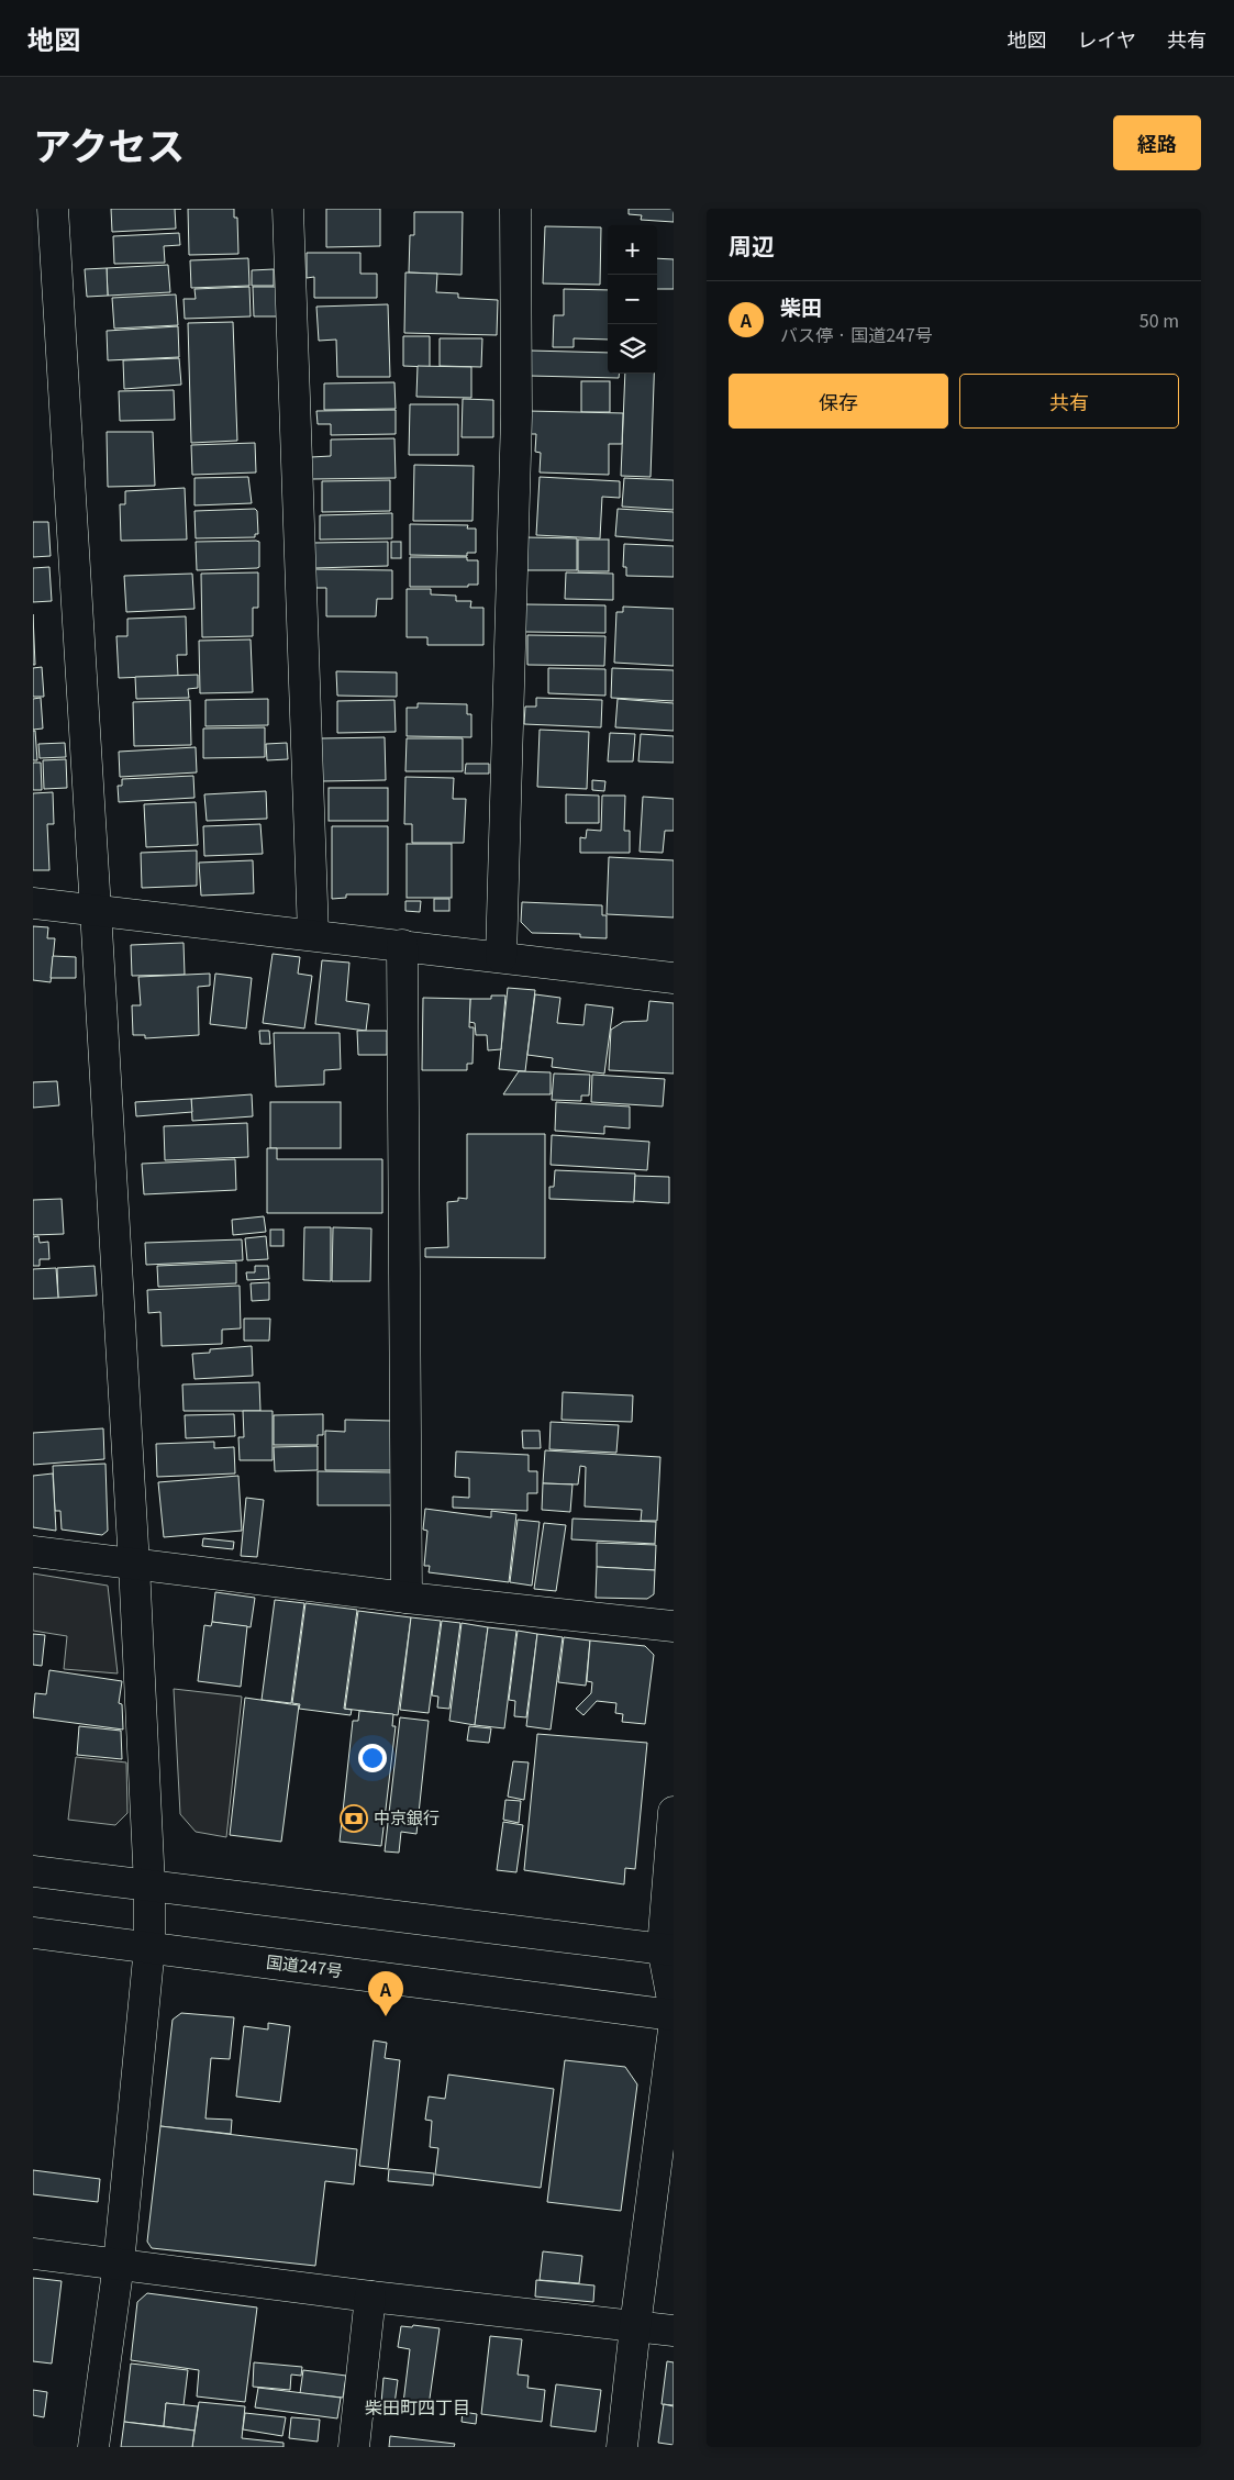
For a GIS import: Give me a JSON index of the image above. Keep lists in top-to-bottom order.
{
  "streets": {
    "main road": ["国道247号"]
  },
  "districts": ["柴田町四丁目"],
  "places": {
    "bank": ["中京銀行"]
  },
  "page": {
    "header": "地図",
    "nav": ["地図", "レイヤ", "共有"],
    "title": "アクセス",
    "buttons": [
      "経路",
      ["保存", "共有"]
    ],
    "heading": "周辺",
    "map_buttons": ["+", "−"],
    "list": [
      {
        "mark": "A",
        "name": "柴田",
        "note": "バス停 · 国道247号",
        "value": "50 m"
      }
    ],
    "pins": "A"
  }
}
